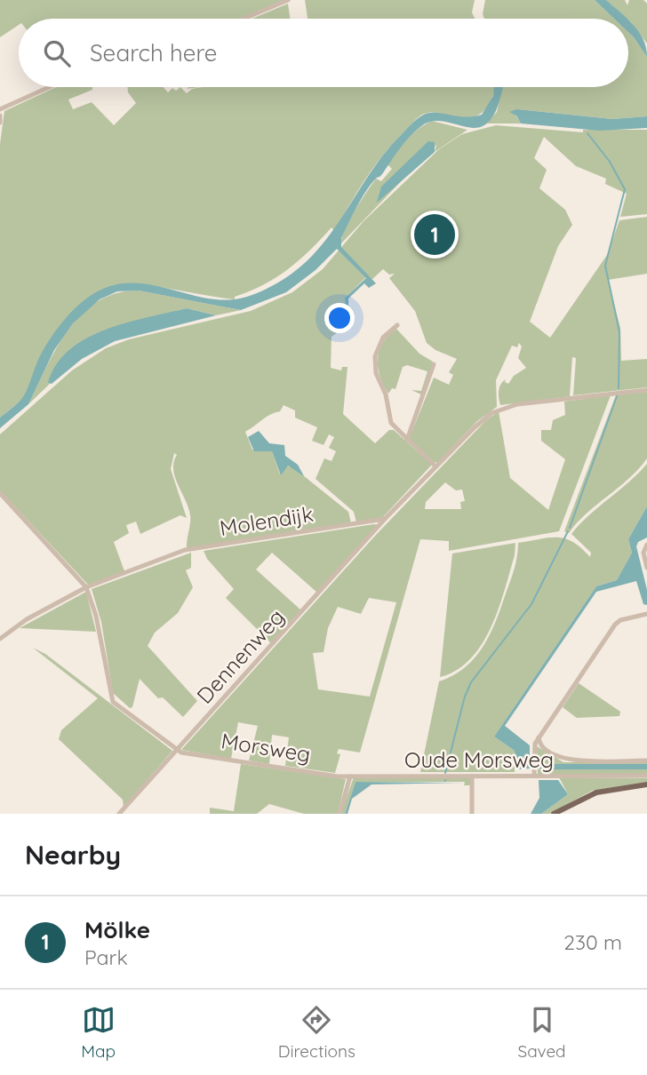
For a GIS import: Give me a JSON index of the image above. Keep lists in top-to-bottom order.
{
  "streets": {
    "street": [
      "Molendijk",
      "Dennenweg",
      "Morsweg",
      "Oude Morsweg"
    ]
  },
  "crossings": [
    ["Molendijk", "Dennenweg"],
    ["Dennenweg", "Morsweg"],
    ["Morsweg", "Oude Morsweg"]
  ],
  "page": {
    "search": "Search here",
    "pins": "1",
    "heading": "Nearby",
    "list": [
      {
        "mark": "1",
        "name": "Mölke",
        "note": "Park",
        "value": "230 m"
      }
    ],
    "nav": ["Map", "Directions", "Saved"]
  }
}
